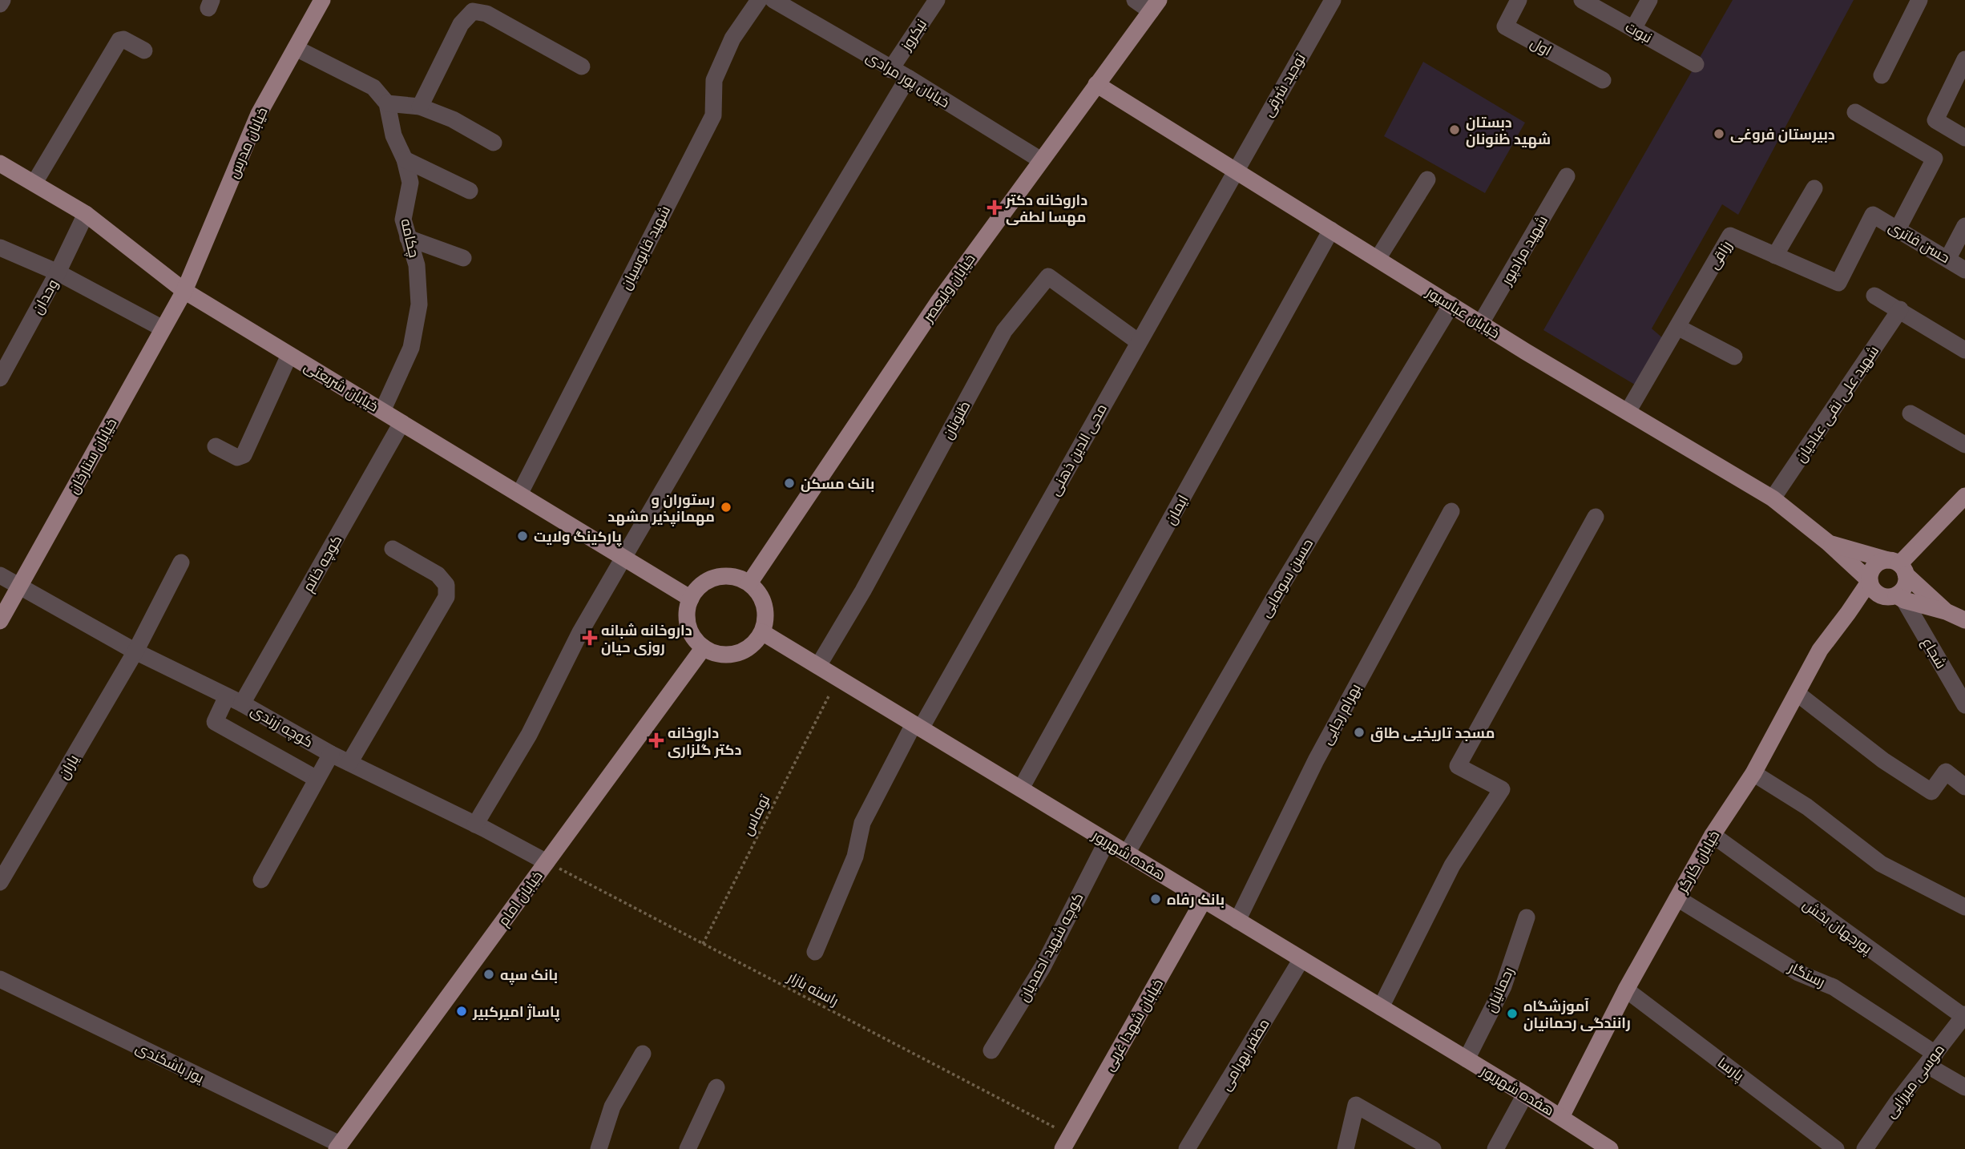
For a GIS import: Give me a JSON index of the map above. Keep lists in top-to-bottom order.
{
  "streets": {
    "main road": [
      "خیابان مدرس",
      "خیابان ولیعصر",
      "خیابان عباسپور",
      "خیابان شریعتی",
      "خیابان ستارخان",
      "هفده شهریور",
      "خیابان کارگر",
      "خیابان امام",
      "خیابان شهدا غربی"
    ],
    "street": [
      "نبوت",
      "نیکروز",
      "اول",
      "خیابان پور مرادی",
      "توحید شرقی",
      "چکامه",
      "حسن فاتری",
      "شهید قابوسیان",
      "شهید مرادپور",
      "رزاقی",
      "وحدان",
      "شهید علی نقی عبادیان",
      "ظنونان",
      "محی الدین ذهنی",
      "ایمان",
      "کوچه خاتم",
      "حسین سومایی",
      "شجاع",
      "بهرام رجایی",
      "کوچه زرندی",
      "یاران",
      "پورجهان بخش",
      "کوچه شهید احمدیان",
      "رستگار",
      "رحمانیان",
      "مظفر بهرامی",
      "یوز باشکندی",
      "پارسا",
      "موسی میرزایی"
    ],
    "path": ["توماس", "راسته بازار"]
  },
  "crossings": [
    ["نیکروز", "خیابان پور مرادی"],
    ["خیابان پور مرادی", "خیابان ولیعصر"],
    ["توحید شرقی", "خیابان عباسپور"],
    ["توحید شرقی", "محی الدین ذهنی"],
    ["خیابان مدرس", "خیابان شریعتی"],
    ["خیابان مدرس", "خیابان ستارخان"],
    ["چکامه", "خیابان شریعتی"],
    ["حسن فاتری", "رزاقی"],
    ["شهید قابوسیان", "خیابان شریعتی"],
    ["شهید مرادپور", "خیابان عباسپور"],
    ["رزاقی", "خیابان عباسپور"],
    ["خیابان ولیعصر", "خیابان عباسپور"],
    ["خیابان ولیعصر", "خیابان شریعتی"],
    ["خیابان ولیعصر", "هفده شهریور"],
    ["خیابان ولیعصر", "خیابان امام"],
    ["وحدان", "خیابان شریعتی"],
    ["خیابان عباسپور", "شهید علی نقی عبادیان"],
    ["خیابان عباسپور", "محی الدین ذهنی"],
    ["خیابان عباسپور", "ایمان"],
    ["خیابان عباسپور", "حسین سومایی"],
    ["خیابان عباسپور", "شجاع"],
    ["خیابان عباسپور", "خیابان کارگر"],
    ["خیابان شریعتی", "خیابان ستارخان"],
    ["خیابان شریعتی", "کوچه خاتم"],
    ["خیابان شریعتی", "هفده شهریور"],
    ["خیابان شریعتی", "خیابان امام"],
    ["ظنونان", "محی الدین ذهنی"],
    ["ظنونان", "هفده شهریور"],
    ["محی الدین ذهنی", "هفده شهریور"],
    ["خیابان ستارخان", "کوچه زرندی"],
    ["ایمان", "هفده شهریور"],
    ["کوچه خاتم", "کوچه زرندی"],
    ["حسین سومایی", "هفده شهریور"],
    ["شجاع", "خیابان کارگر"],
    ["بهرام رجایی", "هفده شهریور"],
    ["کوچه زرندی", "یاران"],
    ["کوچه زرندی", "خیابان امام"],
    ["کوچه زرندی", "راسته بازار"],
    ["توماس", "راسته بازار"],
    ["هفده شهریور", "خیابان کارگر"],
    ["هفده شهریور", "خیابان امام"],
    ["هفده شهریور", "کوچه شهید احمدیان"],
    ["هفده شهریور", "رحمانیان"],
    ["هفده شهریور", "خیابان شهدا غربی"],
    ["هفده شهریور", "مظفر بهرامی"],
    ["خیابان کارگر", "پورجهان بخش"],
    ["خیابان کارگر", "رستگار"],
    ["خیابان کارگر", "پارسا"],
    ["خیابان امام", "راسته بازار"],
    ["خیابان امام", "یوز باشکندی"],
    ["پورجهان بخش", "موسی میرزایی"],
    ["رستگار", "موسی میرزایی"],
    ["راسته بازار", "خیابان شهدا غربی"]
  ],
  "places": {
    "other": [
      "دبستان شهید ظنونان",
      "دبیرستان فروغی",
      "بانک مسکن",
      "رستوران و مهمانپذیر مشهد",
      "پارکینگ ولایت",
      "مسجد تاریخیی طاق",
      "بانک رفاه",
      "بانک سپه",
      "پاساژ امیرکبیر",
      "آموزشگاه رانندگی رحمانیان"
    ],
    "health": ["داروخانه دکتر مهسا لطفی", "داروخانه شبانه روزی حیان", "داروخانه دکتر گلزاری"]
  }
}
